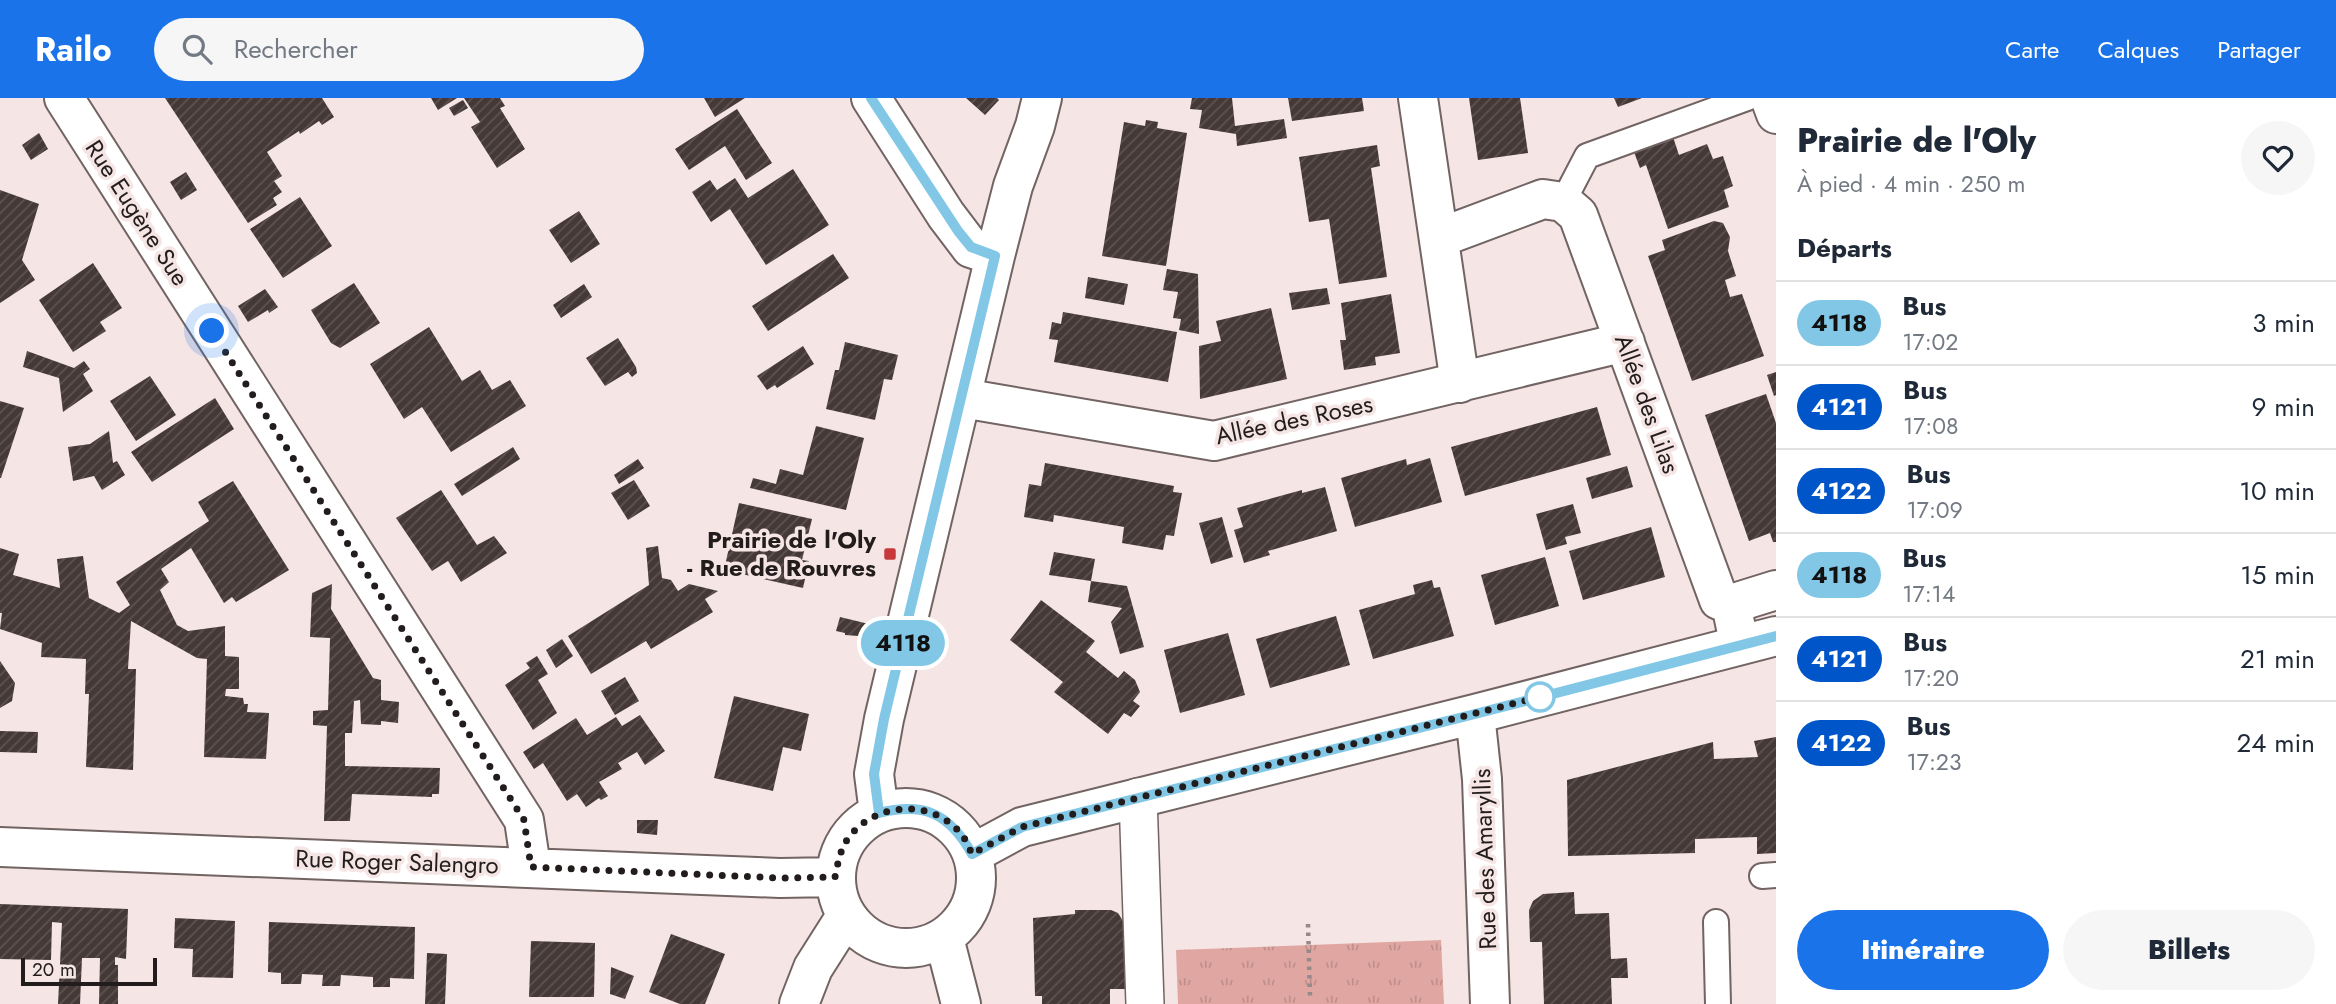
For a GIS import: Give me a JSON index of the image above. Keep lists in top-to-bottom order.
{
  "streets": {
    "street": [
      "Rue Eugène Sue",
      "Allée des Lilas",
      "Allée des Roses",
      "Rue des Amaryllis",
      "Rue Roger Salengro"
    ]
  },
  "crossings": [
    ["Rue Eugène Sue", "Rue Roger Salengro"],
    ["Allée des Lilas", "Allée des Roses"]
  ],
  "places": {
    "transit": ["Prairie de l'Oly - Rue de Rouvres"]
  },
  "lines": ["bus line 4118"],
  "scale_bar": "20 m",
  "page": {
    "header": "Railo",
    "search": "Rechercher",
    "nav": ["Carte", "Calques", "Partager"],
    "on_map": "4118",
    "heading": [
      ["Prairie de l'Oly", "À pied · 4 min · 250 m"],
      "Départs"
    ],
    "list": [
      {
        "mark": "4118",
        "name": "Bus",
        "note": "17:02",
        "value": "3 min"
      },
      {
        "mark": "4121",
        "name": "Bus",
        "note": "17:08",
        "value": "9 min"
      },
      {
        "mark": "4122",
        "name": "Bus",
        "note": "17:09",
        "value": "10 min"
      },
      {
        "mark": "4118",
        "name": "Bus",
        "note": "17:14",
        "value": "15 min"
      },
      {
        "mark": "4121",
        "name": "Bus",
        "note": "17:20",
        "value": "21 min"
      },
      {
        "mark": "4122",
        "name": "Bus",
        "note": "17:23",
        "value": "24 min"
      }
    ],
    "buttons": ["Itinéraire", "Billets"],
    "scale": "20 m"
  }
}
